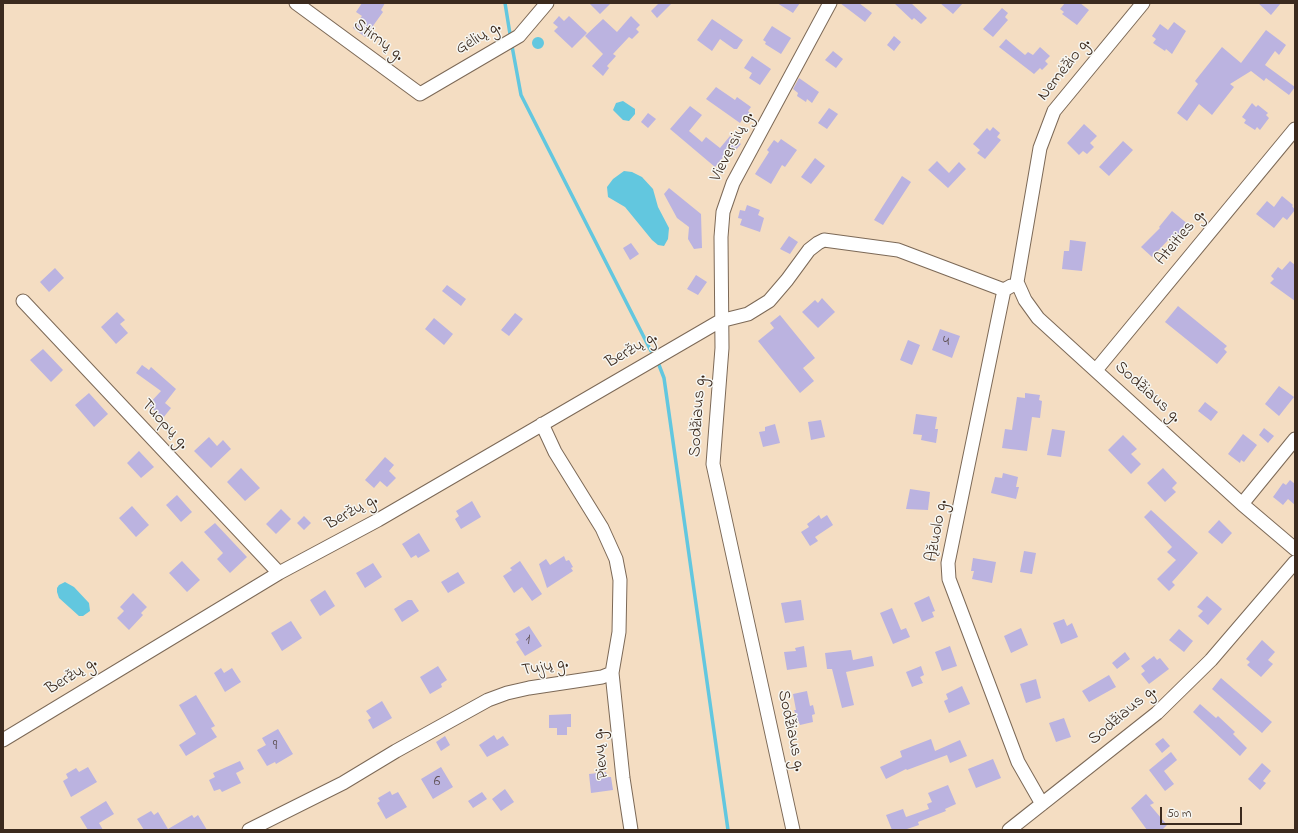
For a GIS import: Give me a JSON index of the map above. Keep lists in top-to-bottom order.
{
  "streets": {
    "street": [
      "Gėlių g.",
      "Stirnų g.",
      "Nemėžio g.",
      "Vieversių g.",
      "Ateities g.",
      "Beržų g.",
      "Sodžiaus g.",
      "Tuopų g.",
      "Ąžuolo g.",
      "Tujų g.",
      "Pievų g."
    ]
  },
  "crossings": [
    ["Gėlių g.", "Stirnų g."],
    ["Nemėžio g.", "Sodžiaus g."],
    ["Vieversių g.", "Beržų g."],
    ["Vieversių g.", "Sodžiaus g."],
    ["Ateities g.", "Sodžiaus g."],
    ["Beržų g.", "Sodžiaus g."],
    ["Beržų g.", "Tuopų g."],
    ["Sodžiaus g.", "Ąžuolo g."],
    ["Tujų g.", "Pievų g."]
  ],
  "house_numbers": [
    "4",
    "1",
    "9",
    "6"
  ],
  "scale_bar": "50 m"
}
